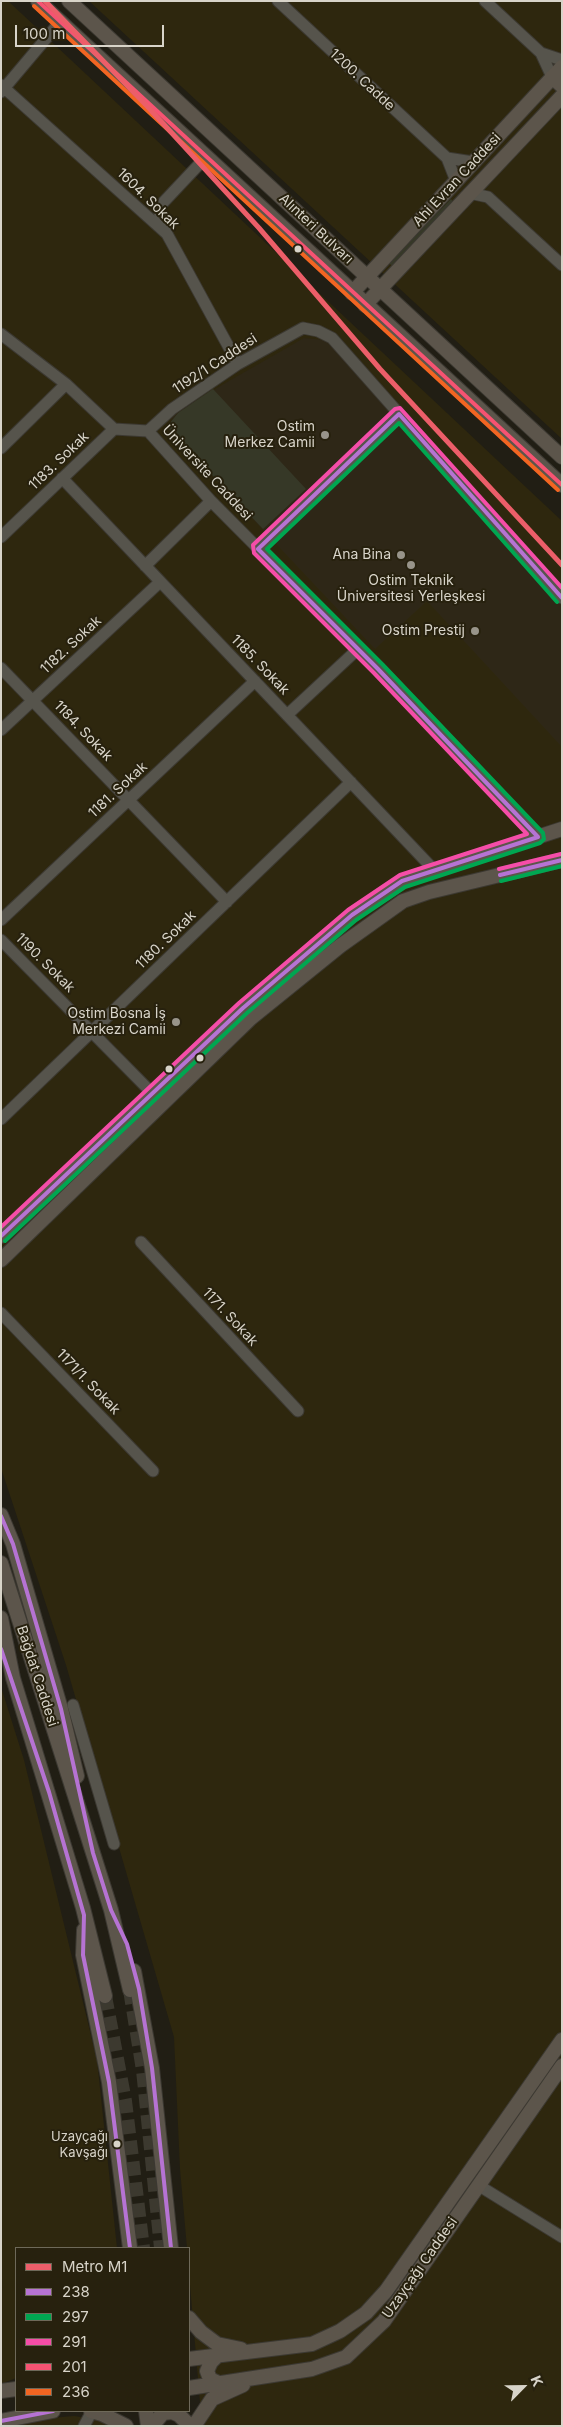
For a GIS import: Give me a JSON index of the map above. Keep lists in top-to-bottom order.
{
  "streets": {
    "main road": [
      "1200. Cadde",
      "Ahi Evran Caddesi",
      "Alınteri Bulvarı",
      "Bağdat Caddesi",
      "Uzayçağı Caddesi"
    ],
    "street": [
      "1604. Sokak",
      "1192/1 Caddesi",
      "1183. Sokak",
      "Üniversite Caddesi",
      "1182. Sokak",
      "1185. Sokak",
      "1184. Sokak",
      "1181. Sokak",
      "1180. Sokak",
      "1190. Sokak",
      "1171. Sokak",
      "1171/1. Sokak"
    ]
  },
  "crossings": [
    ["1200. Cadde", "Ahi Evran Caddesi"],
    ["Ahi Evran Caddesi", "Alınteri Bulvarı"],
    ["1604. Sokak", "1192/1 Caddesi"],
    ["1192/1 Caddesi", "Üniversite Caddesi"],
    ["1183. Sokak", "1185. Sokak"],
    ["1182. Sokak", "1185. Sokak"],
    ["1182. Sokak", "1184. Sokak"],
    ["1185. Sokak", "1181. Sokak"],
    ["1185. Sokak", "1180. Sokak"],
    ["1184. Sokak", "1181. Sokak"],
    ["1184. Sokak", "1180. Sokak"],
    ["1180. Sokak", "1190. Sokak"]
  ],
  "places": [
    "Ostim Merkez Camii",
    "Ana Bina",
    "Ostim Teknik Üniversitesi Yerleşkesi",
    "Ostim Prestij",
    "Ostim Bosna İş Merkezi Camii",
    "Uzayçağı Kavşağı"
  ],
  "lines": [
    "metro line M1",
    "transit line 201",
    "transit line 236",
    "transit line 291",
    "transit line 238",
    "transit line 297"
  ],
  "legend": [
    "Metro M1",
    "238",
    "297",
    "291",
    "201",
    "236"
  ],
  "scale_bar": "100 m",
  "north": "top right"
}
